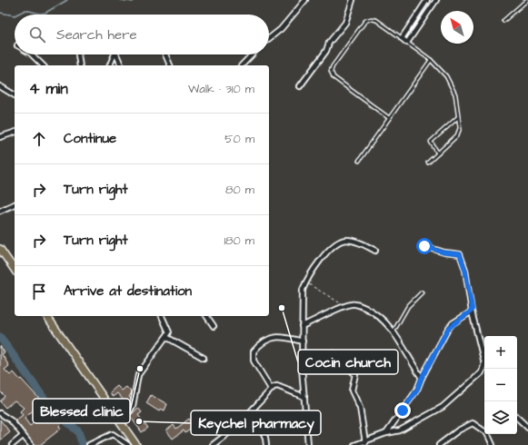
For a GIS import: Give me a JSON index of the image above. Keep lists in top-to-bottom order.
{
  "places": ["Cocin church", "Blessed clinic", "Keychel pharmacy"],
  "north": "top left",
  "page": {
    "search": "Search here",
    "heading": ["4 min", "Walk · 310 m"],
    "list": [
      ["Continue", "50 m"],
      ["Turn right", "80 m"],
      ["Turn right", "180 m"],
      "Arrive at destination"
    ],
    "map_buttons": ["+", "−"]
  }
}
